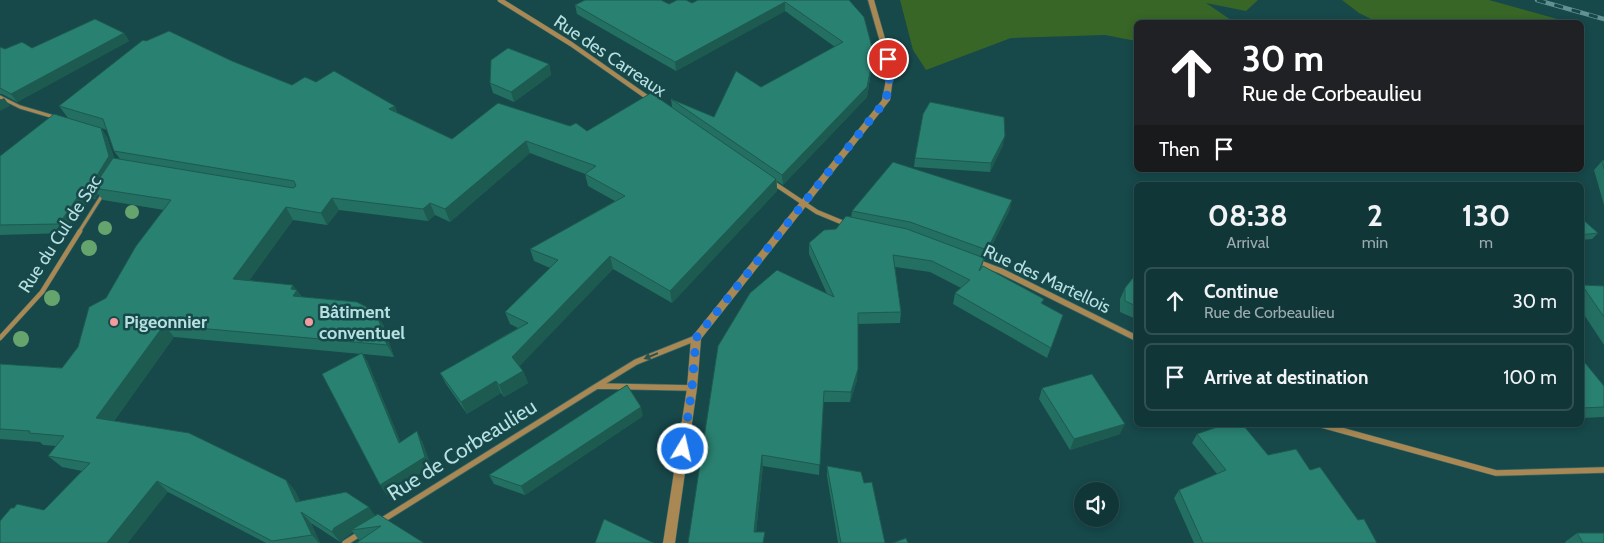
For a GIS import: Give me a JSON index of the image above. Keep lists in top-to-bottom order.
{
  "streets": {
    "street": ["Rue des Carreaux", "Rue des Martellois", "Rue de Corbeaulieu"],
    "lane": ["Rue du Cul de Sac"]
  },
  "places": ["Pigeonnier", "Bâtiment conventuel"],
  "page": {
    "turn": ["30 m", "Rue de Corbeaulieu"],
    "then": "Then",
    "eta": [
      "08:38",
      "Arrival",
      "2",
      "min",
      "130",
      "m"
    ],
    "list": [
      {
        "name": "Continue",
        "note": "Rue de Corbeaulieu",
        "value": "30 m"
      },
      {
        "name": "Arrive at destination",
        "value": "100 m"
      }
    ]
  }
}
